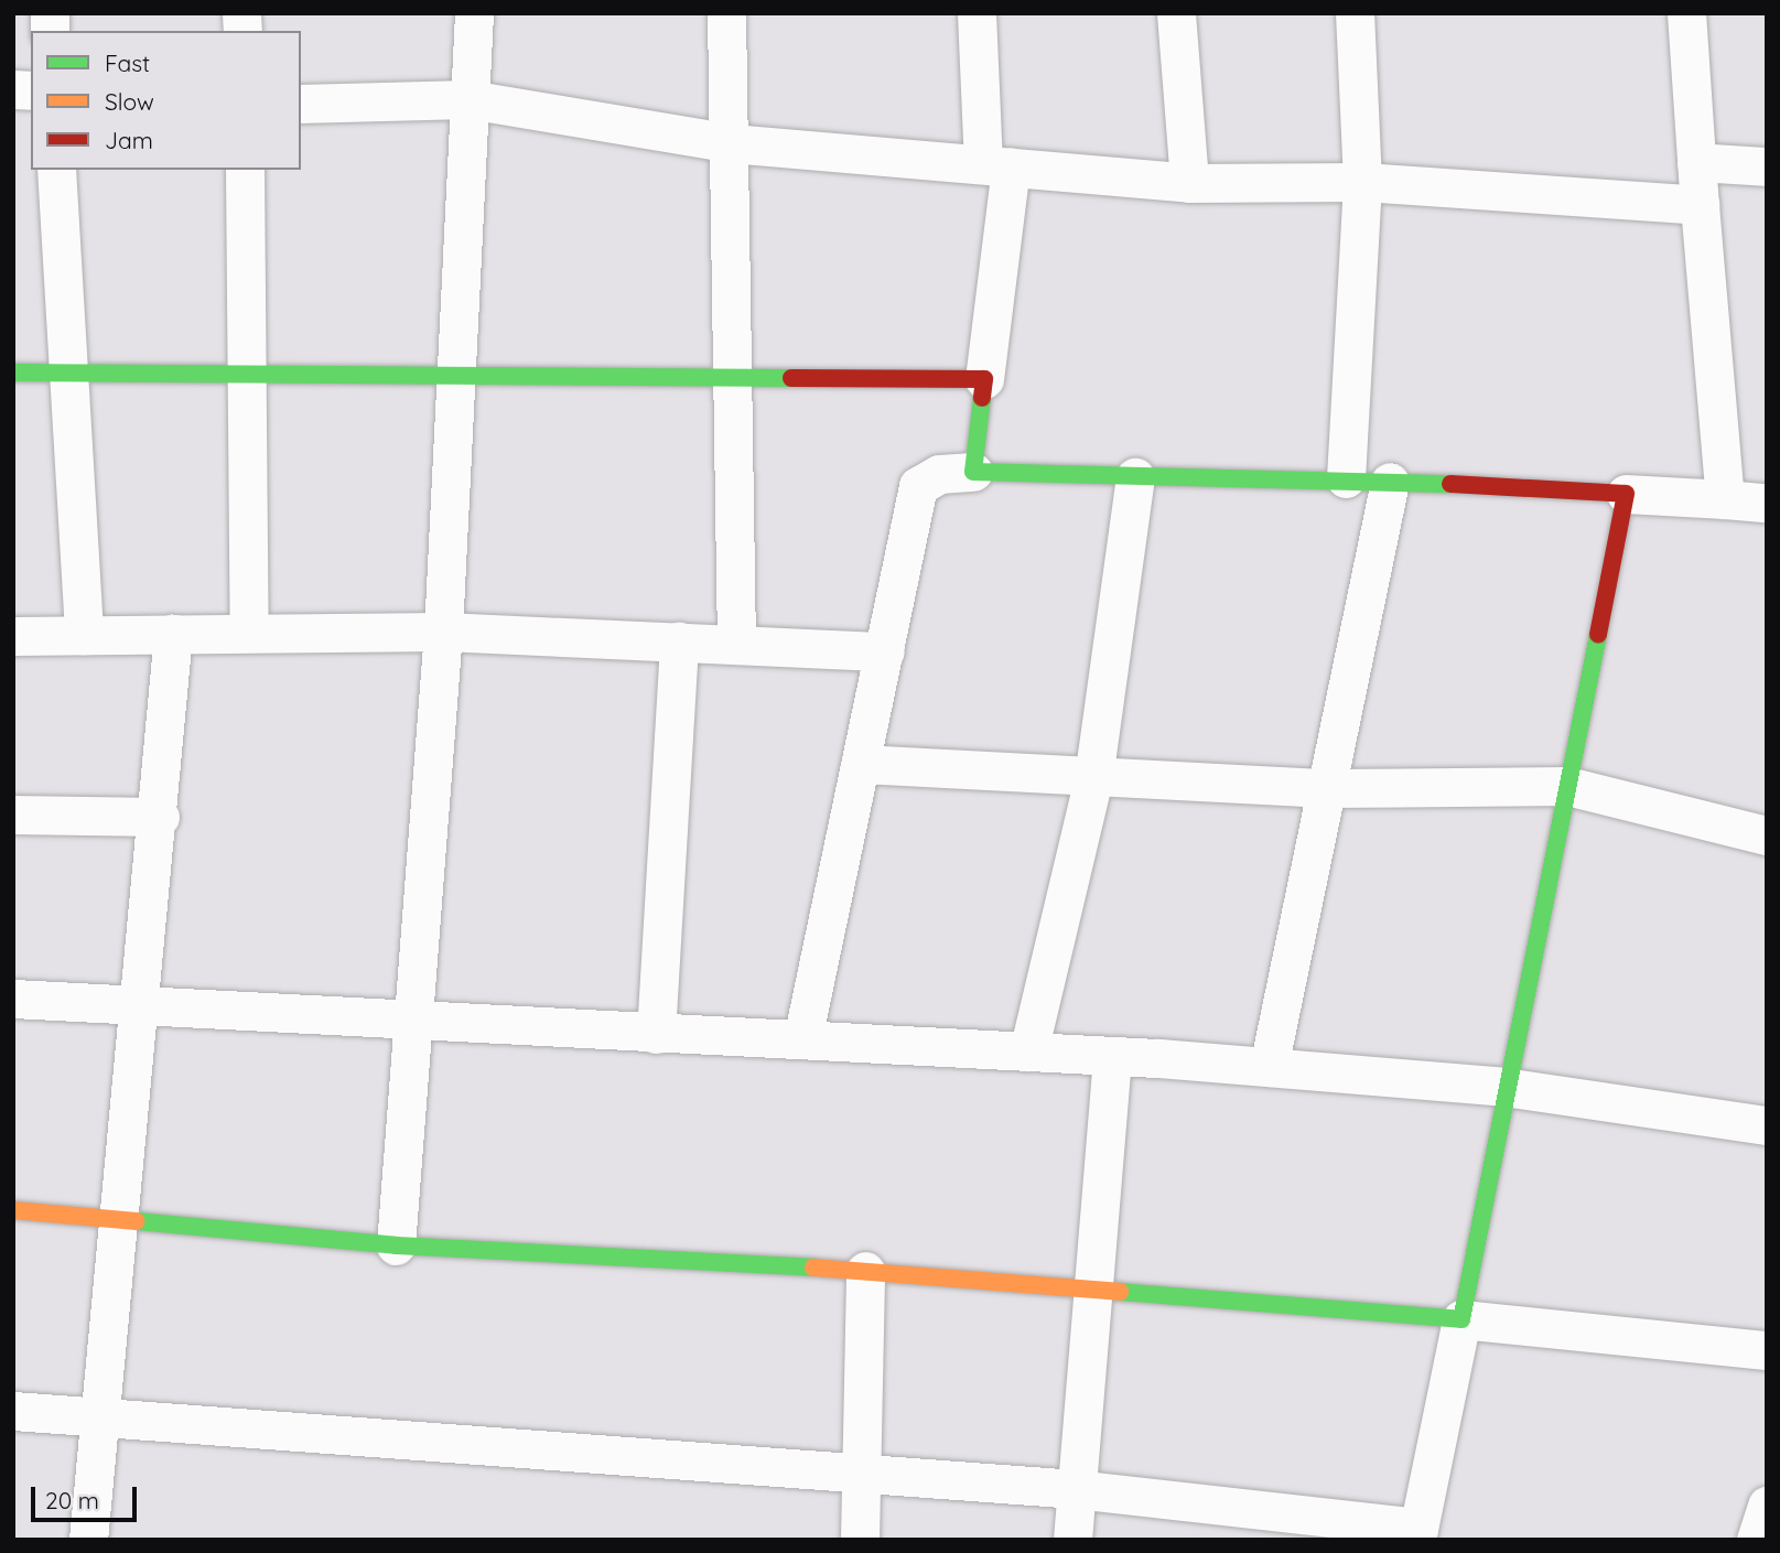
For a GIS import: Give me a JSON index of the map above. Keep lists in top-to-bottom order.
{
  "legend": ["Fast", "Slow", "Jam"],
  "scale_bar": "20 m"
}
